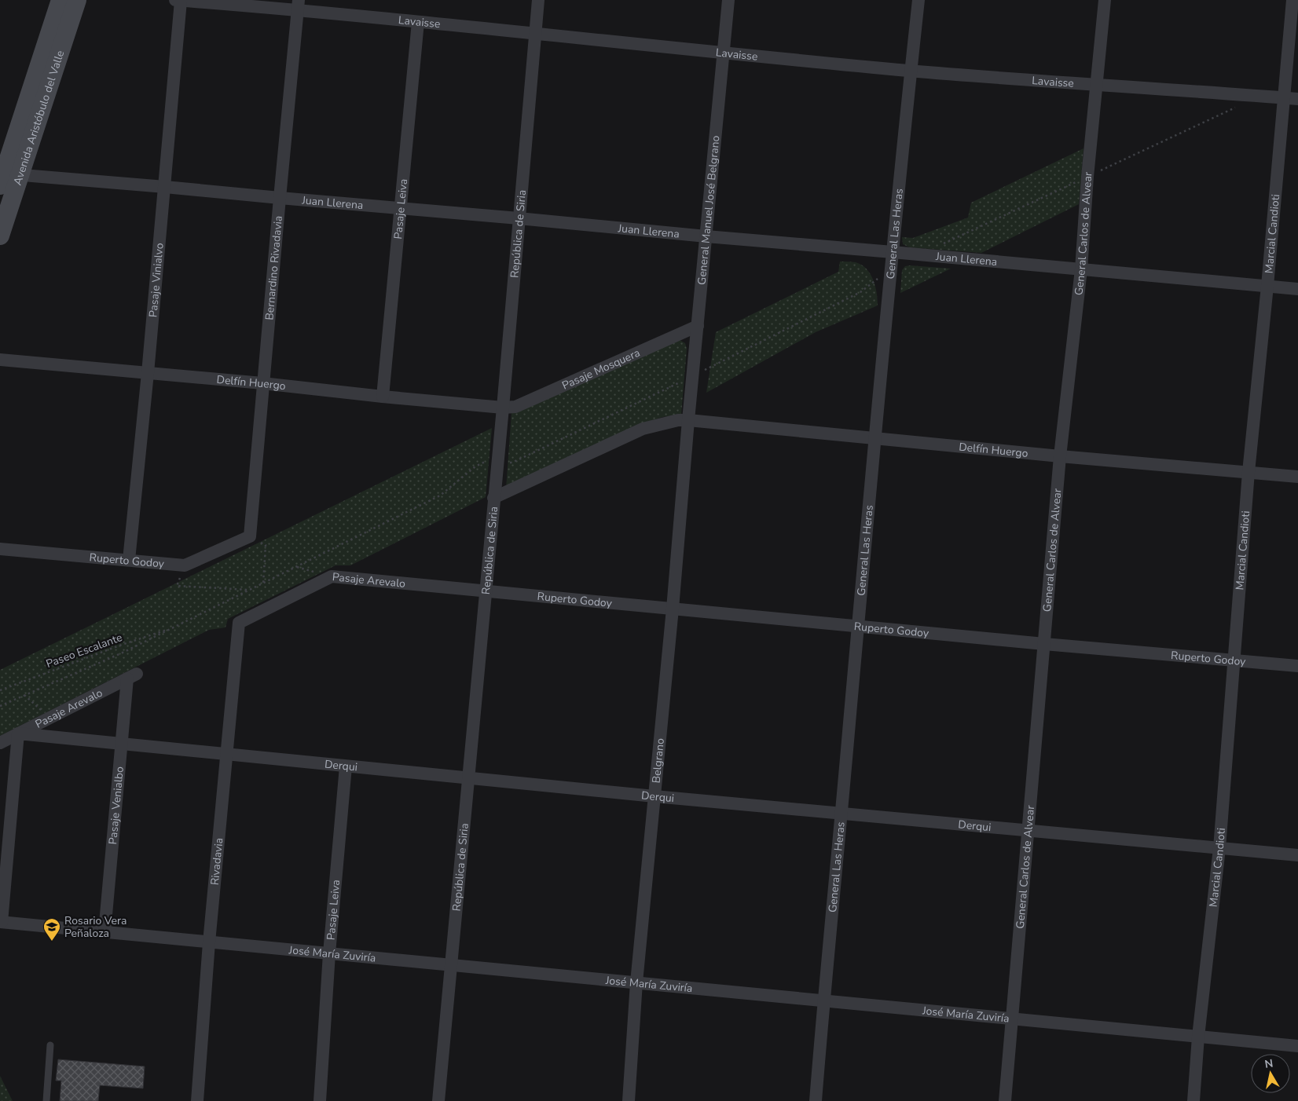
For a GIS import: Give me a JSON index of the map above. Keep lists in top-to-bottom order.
{
  "streets": {
    "main road": ["Avenida Aristóbulo del Valle"],
    "street": [
      "Lavaisse",
      "Juan Llerena",
      "Pasaje Leiva",
      "General Manuel José Belgrano",
      "República de Siria",
      "General Las Heras",
      "General Carlos de Alvear",
      "Marcial Candioti",
      "Bernardino Rivadavia",
      "Pasaje Vinialvo",
      "Pasaje Mosquera",
      "Delfín Huergo",
      "Ruperto Godoy",
      "Pasaje Arevalo",
      "Belgrano",
      "Derqui",
      "Pasaje Venialbo",
      "Rivadavia",
      "José María Zuviría"
    ],
    "path": ["Paseo Escalante"]
  },
  "crossings": [
    ["Lavaisse", "Pasaje Leiva"],
    ["Lavaisse", "General Manuel José Belgrano"],
    ["Lavaisse", "República de Siria"],
    ["Lavaisse", "General Las Heras"],
    ["Lavaisse", "General Carlos de Alvear"],
    ["Lavaisse", "Marcial Candioti"],
    ["Lavaisse", "Bernardino Rivadavia"],
    ["Lavaisse", "Pasaje Vinialvo"],
    ["Avenida Aristóbulo del Valle", "Juan Llerena"],
    ["Juan Llerena", "Pasaje Leiva"],
    ["Juan Llerena", "General Manuel José Belgrano"],
    ["Juan Llerena", "República de Siria"],
    ["Juan Llerena", "General Las Heras"],
    ["Juan Llerena", "General Carlos de Alvear"],
    ["Juan Llerena", "Marcial Candioti"],
    ["Juan Llerena", "Bernardino Rivadavia"],
    ["Juan Llerena", "Pasaje Vinialvo"],
    ["Pasaje Leiva", "Delfín Huergo"],
    ["Pasaje Leiva", "Derqui"],
    ["Pasaje Leiva", "José María Zuviría"],
    ["General Manuel José Belgrano", "Pasaje Mosquera"],
    ["General Manuel José Belgrano", "Delfín Huergo"],
    ["General Manuel José Belgrano", "Belgrano"],
    ["República de Siria", "Pasaje Mosquera"],
    ["República de Siria", "Delfín Huergo"],
    ["República de Siria", "Ruperto Godoy"],
    ["República de Siria", "Pasaje Arevalo"],
    ["República de Siria", "Derqui"],
    ["República de Siria", "José María Zuviría"],
    ["General Las Heras", "Delfín Huergo"],
    ["General Las Heras", "Ruperto Godoy"],
    ["General Las Heras", "Derqui"],
    ["General Las Heras", "José María Zuviría"],
    ["General Carlos de Alvear", "Delfín Huergo"],
    ["General Carlos de Alvear", "Ruperto Godoy"],
    ["General Carlos de Alvear", "Derqui"],
    ["General Carlos de Alvear", "José María Zuviría"],
    ["Marcial Candioti", "Delfín Huergo"],
    ["Marcial Candioti", "Ruperto Godoy"],
    ["Marcial Candioti", "Derqui"],
    ["Marcial Candioti", "José María Zuviría"],
    ["Bernardino Rivadavia", "Delfín Huergo"],
    ["Bernardino Rivadavia", "Ruperto Godoy"],
    ["Pasaje Vinialvo", "Delfín Huergo"],
    ["Pasaje Vinialvo", "Ruperto Godoy"],
    ["Pasaje Mosquera", "Delfín Huergo"],
    ["Delfín Huergo", "Belgrano"],
    ["Ruperto Godoy", "Pasaje Arevalo"],
    ["Ruperto Godoy", "Belgrano"],
    ["Pasaje Arevalo", "Derqui"],
    ["Pasaje Arevalo", "Pasaje Venialbo"],
    ["Pasaje Arevalo", "Rivadavia"],
    ["Belgrano", "Derqui"],
    ["Belgrano", "José María Zuviría"],
    ["Derqui", "Pasaje Venialbo"],
    ["Derqui", "Rivadavia"],
    ["Pasaje Venialbo", "José María Zuviría"],
    ["Rivadavia", "José María Zuviría"]
  ],
  "places": {
    "school or university": ["Rosario Vera Peñaloza"]
  },
  "north": "top"
}
